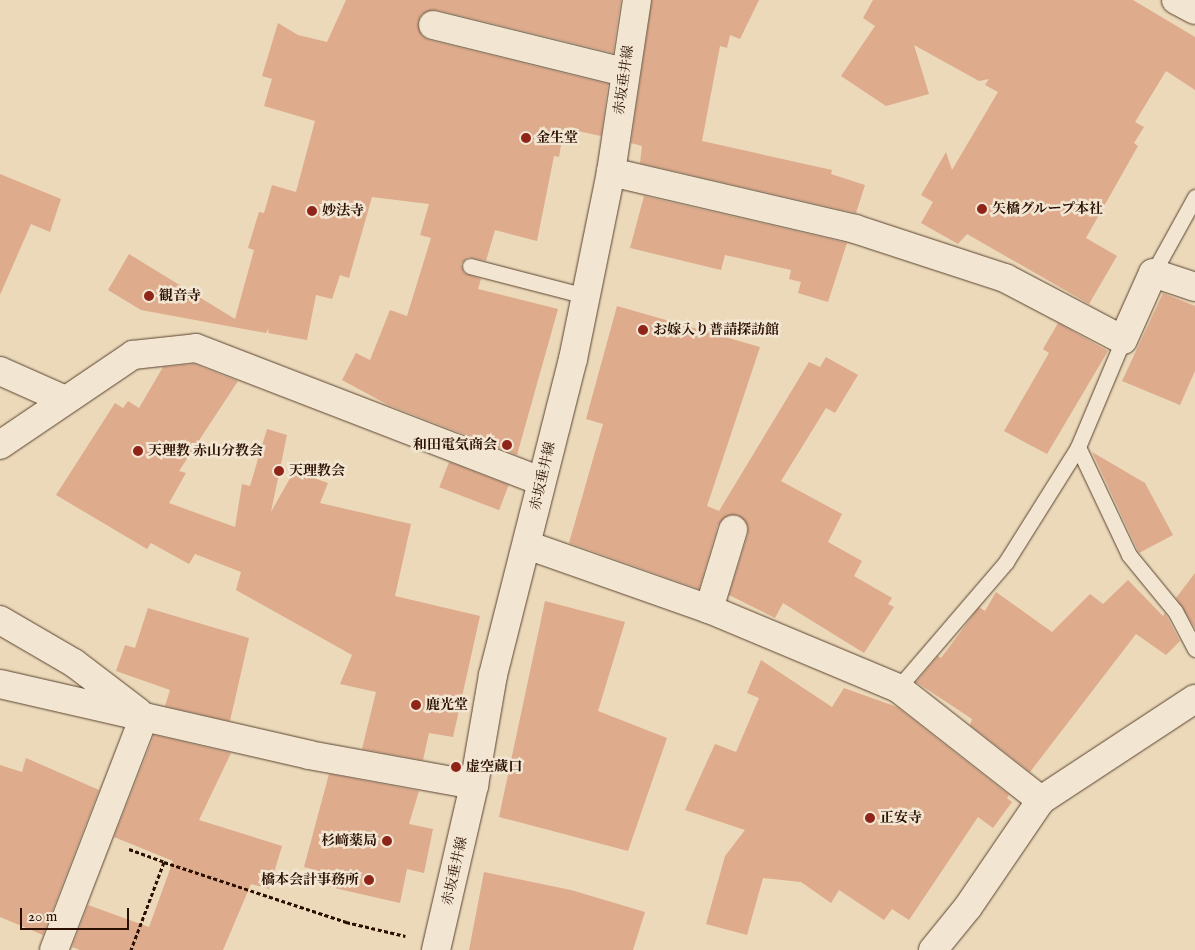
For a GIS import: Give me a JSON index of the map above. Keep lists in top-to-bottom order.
{
  "streets": {
    "street": ["赤坂垂井線"]
  },
  "places": [
    "金生堂",
    "矢橋グループ本社",
    "妙法寺",
    "観音寺",
    "お嫁入り普請探訪館",
    "和田電気商会",
    "天理教 赤山分教会",
    "天理教会",
    "鹿光堂",
    "虚空蔵口",
    "正安寺",
    "杉﨑薬局",
    "橋本会計事務所"
  ],
  "scale_bar": "20 m"
}
